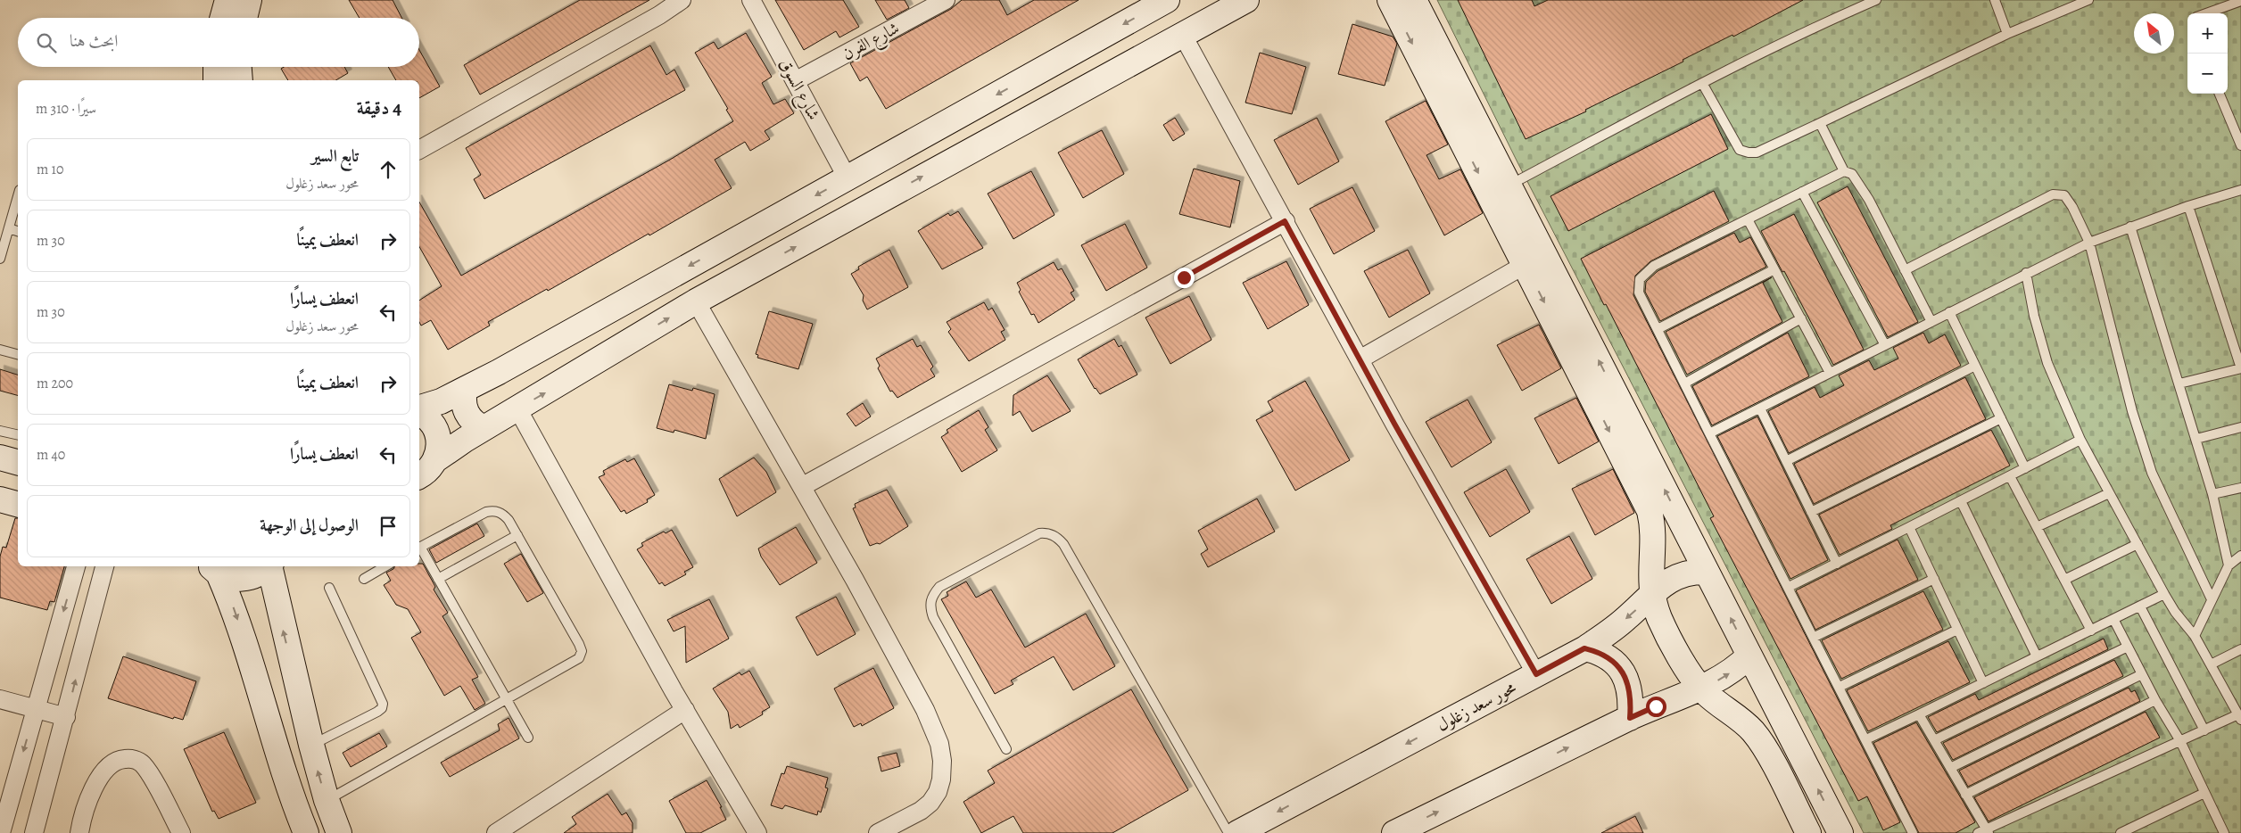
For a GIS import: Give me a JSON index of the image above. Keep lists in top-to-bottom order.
{
  "streets": {
    "main road": ["محور سعد زغلول"],
    "street": ["شارع الفرن", "شارع السوق"]
  },
  "crossings": [
    ["شارع الفرن", "شارع السوق"]
  ],
  "north": "top left",
  "page": {
    "map_buttons": ["+", "−"],
    "search": "ابحث هنا",
    "heading": ["4 دقيقة", "سيرًا · 310 m"],
    "list": [
      ["تابع السير", "محور سعد زغلول", "10 m"],
      ["انعطف يمينًا", "30 m"],
      ["انعطف يسارًا", "محور سعد زغلول", "30 m"],
      ["انعطف يمينًا", "200 m"],
      ["انعطف يسارًا", "40 m"],
      "الوصول إلى الوجهة"
    ]
  }
}
